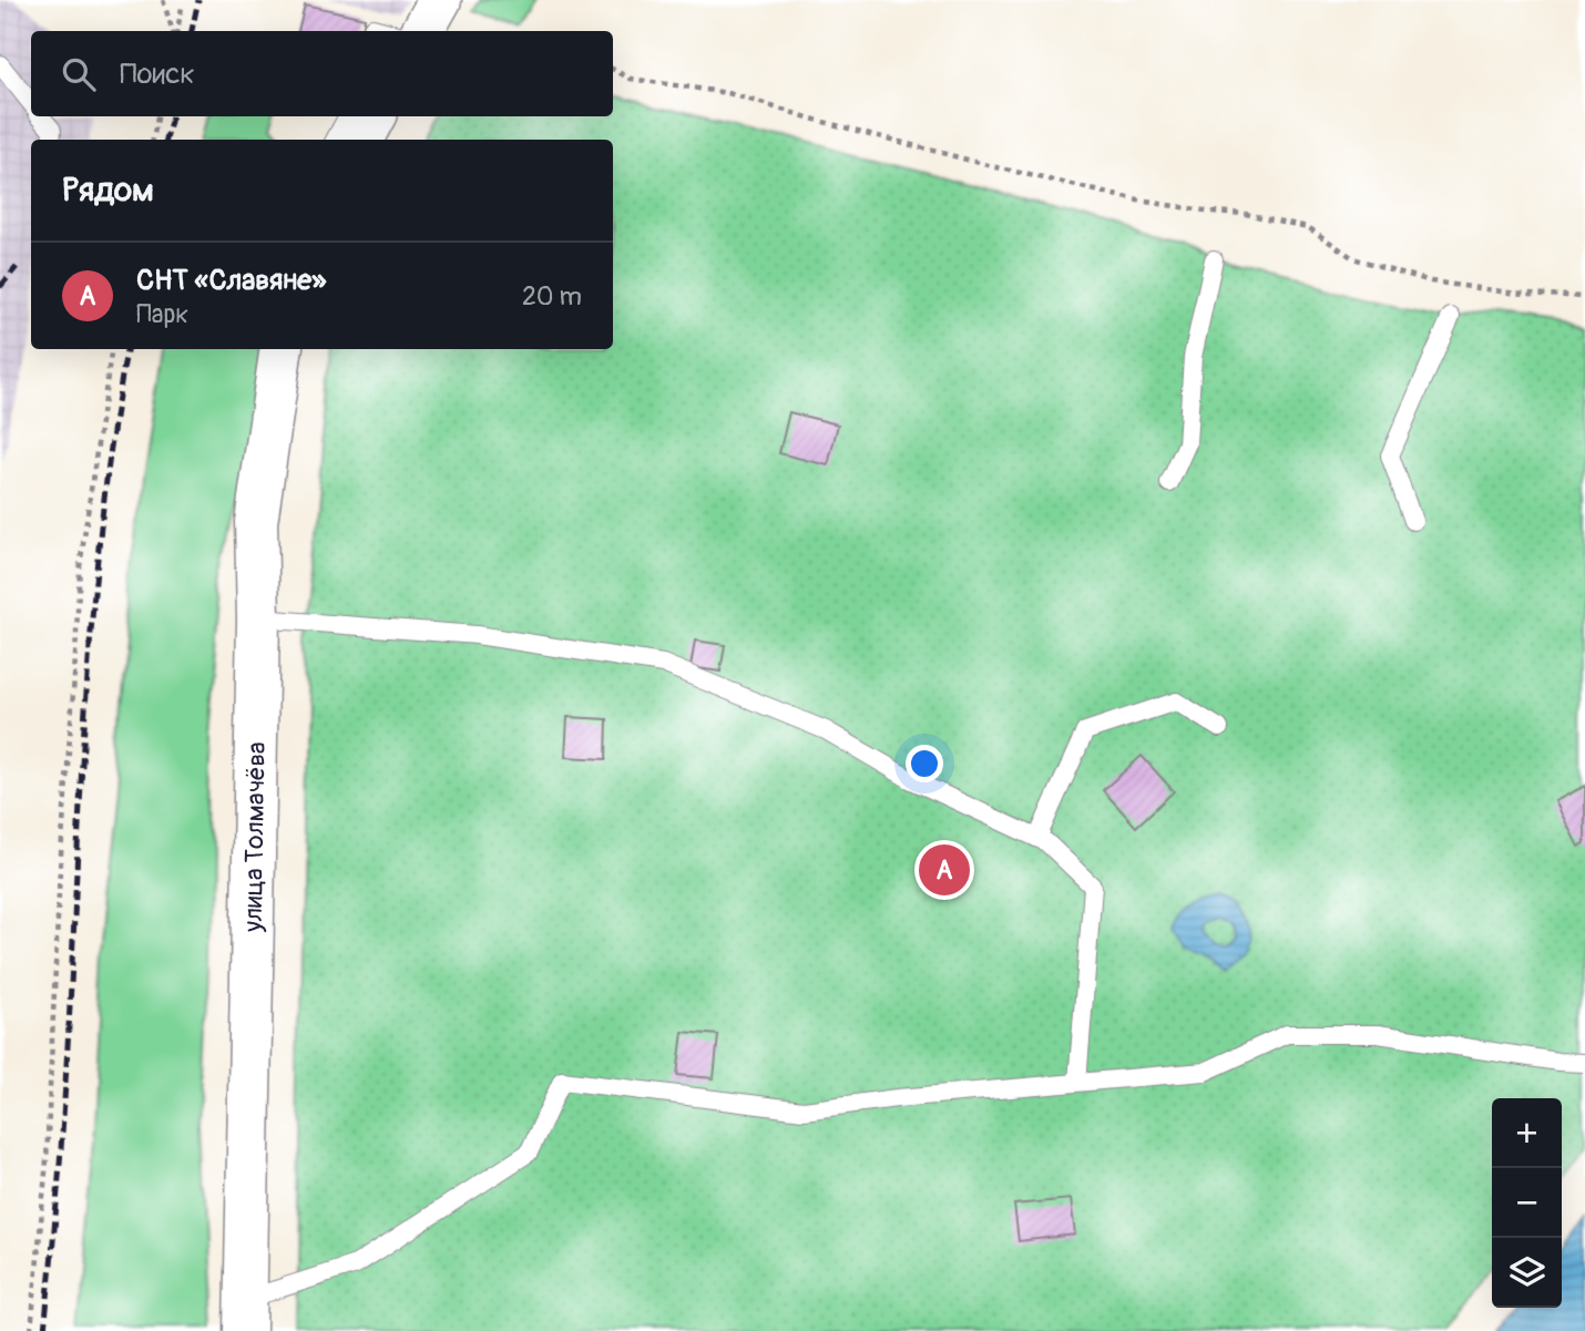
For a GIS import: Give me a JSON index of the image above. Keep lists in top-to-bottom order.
{
  "streets": {
    "street": ["улица Толмачёва"]
  },
  "page": {
    "search": "Поиск",
    "heading": "Рядом",
    "list": [
      {
        "mark": "A",
        "name": "СНТ «Славяне»",
        "note": "Парк",
        "value": "20 m"
      }
    ],
    "pins": "A",
    "map_buttons": ["+", "−"]
  }
}
